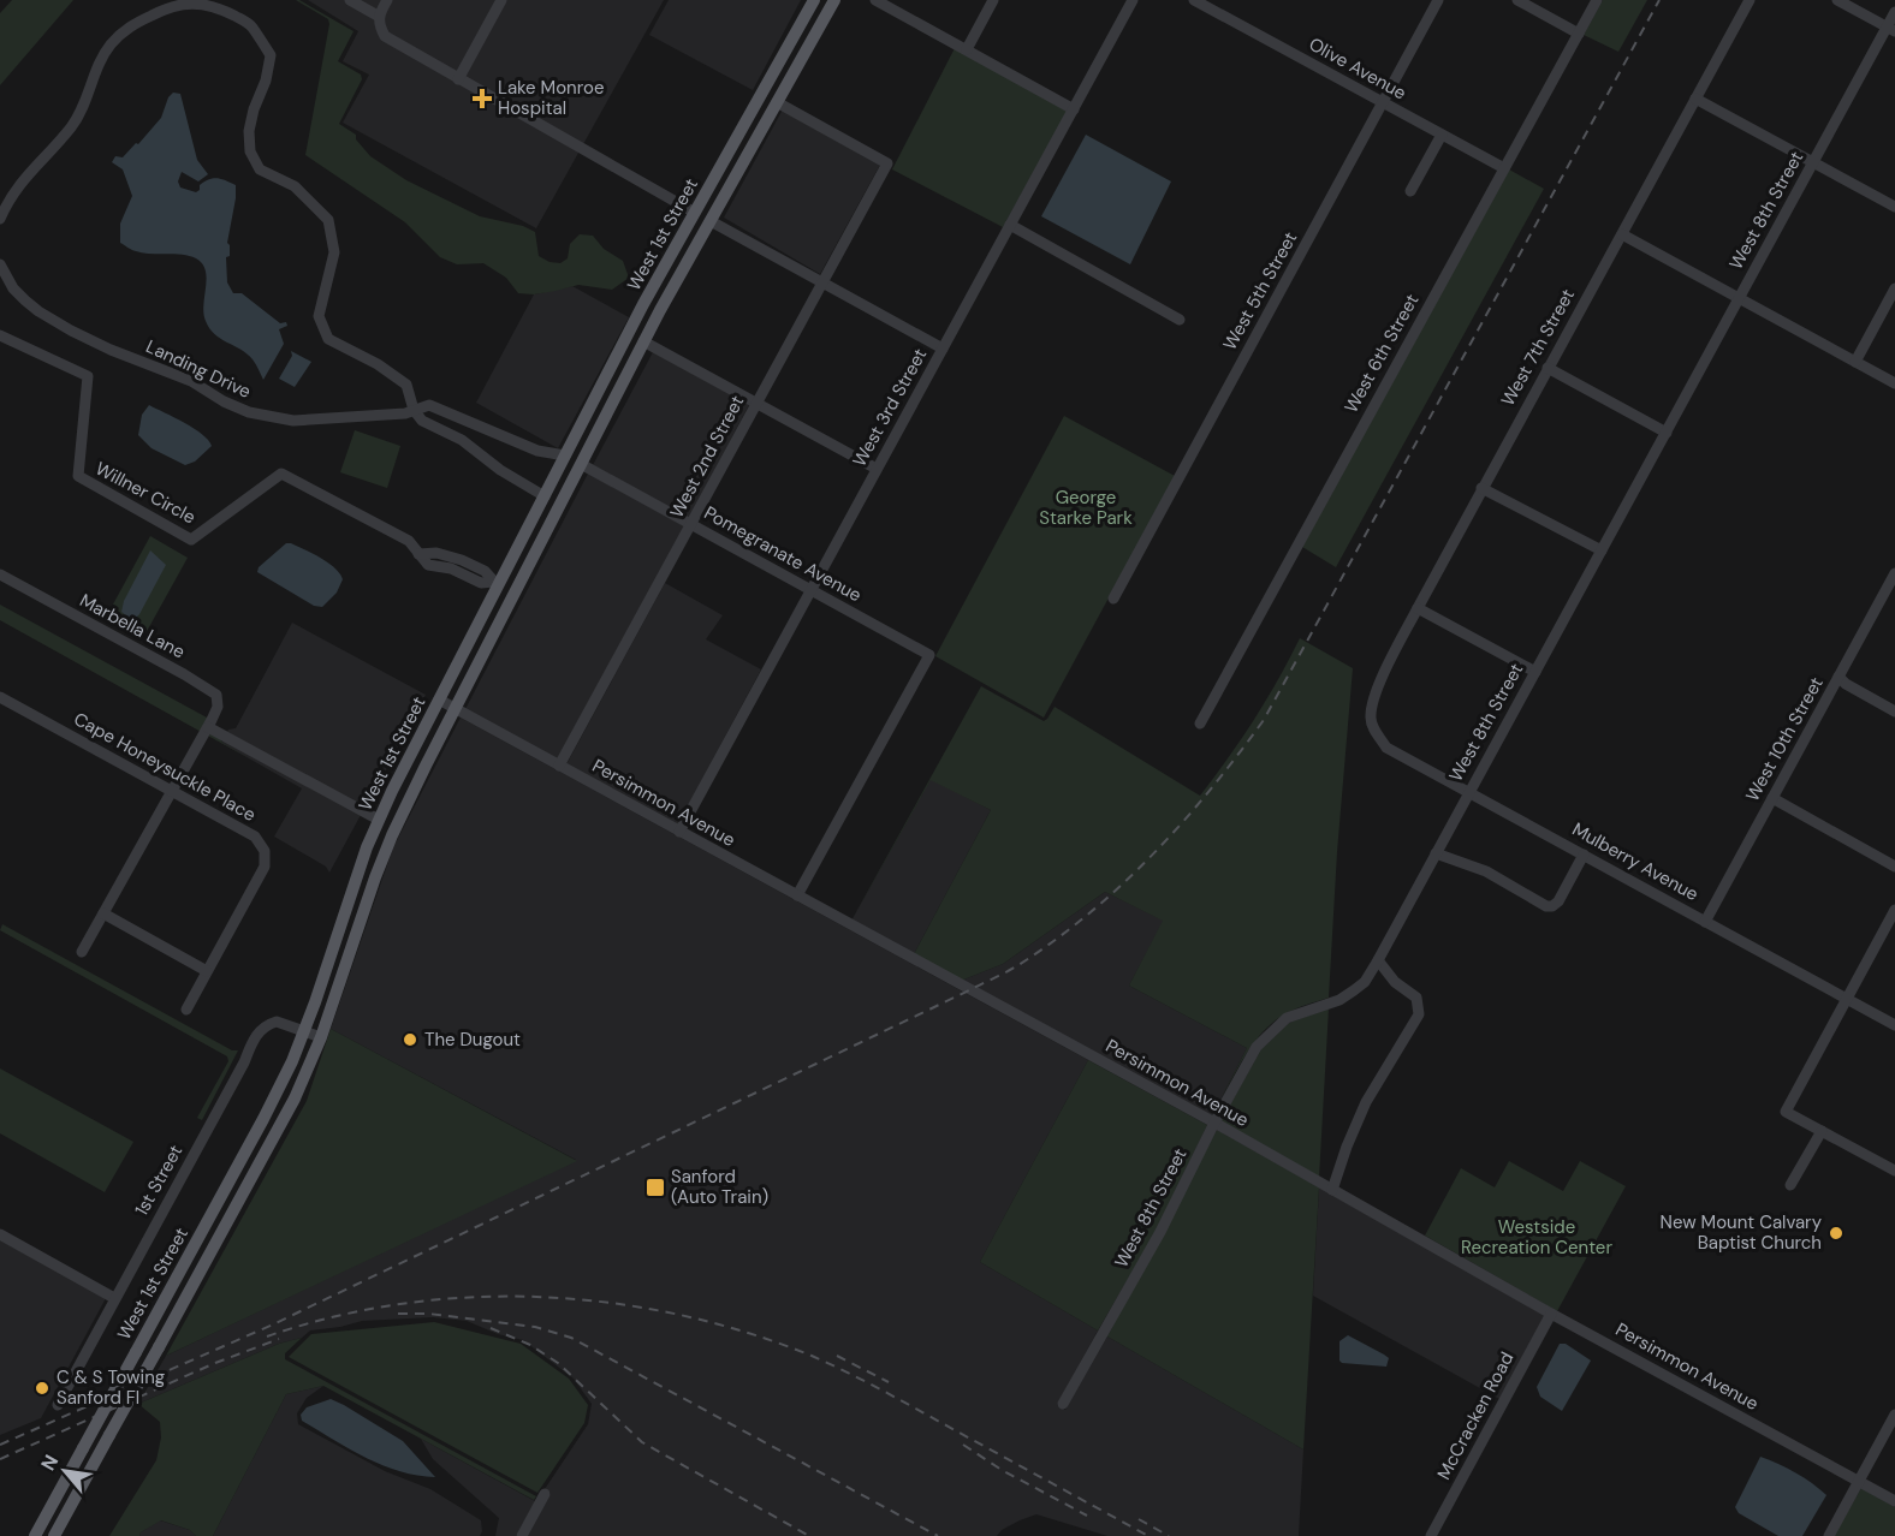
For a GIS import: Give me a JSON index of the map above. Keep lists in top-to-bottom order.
{
  "streets": {
    "main road": ["West 1st Street"],
    "street": [
      "Olive Avenue",
      "West 8th Street",
      "West 5th Street",
      "West 7th Street",
      "West 6th Street",
      "Landing Drive",
      "West 3rd Street",
      "West 2nd Street",
      "Willner Circle",
      "Pomegranate Avenue",
      "Marbella Lane",
      "West 10th Street",
      "Cape Honeysuckle Place",
      "Persimmon Avenue",
      "Mulberry Avenue",
      "1st Street",
      "McCracken Road"
    ]
  },
  "crossings": [
    ["Olive Avenue", "West 5th Street"],
    ["Olive Avenue", "West 6th Street"],
    ["West 8th Street", "Persimmon Avenue"],
    ["West 8th Street", "Mulberry Avenue"],
    ["West 1st Street", "Landing Drive"],
    ["West 1st Street", "West 2nd Street"],
    ["West 1st Street", "Willner Circle"],
    ["West 1st Street", "Pomegranate Avenue"],
    ["West 1st Street", "Persimmon Avenue"],
    ["West 1st Street", "1st Street"],
    ["West 7th Street", "Mulberry Avenue"],
    ["West 3rd Street", "Pomegranate Avenue"],
    ["West 3rd Street", "Persimmon Avenue"],
    ["West 2nd Street", "Pomegranate Avenue"],
    ["West 2nd Street", "Persimmon Avenue"],
    ["Pomegranate Avenue", "Persimmon Avenue"],
    ["Marbella Lane", "Cape Honeysuckle Place"],
    ["West 10th Street", "Mulberry Avenue"],
    ["Persimmon Avenue", "McCracken Road"]
  ],
  "parks": ["George Starke Park", "Westside Recreation Center"],
  "places": {
    "health": ["Lake Monroe Hospital"],
    "other": ["The Dugout", "New Mount Calvary Baptist Church", "C & S Towing Sanford Fl"],
    "transit": ["Sanford (Auto Train)"]
  },
  "north": "top left"
}
